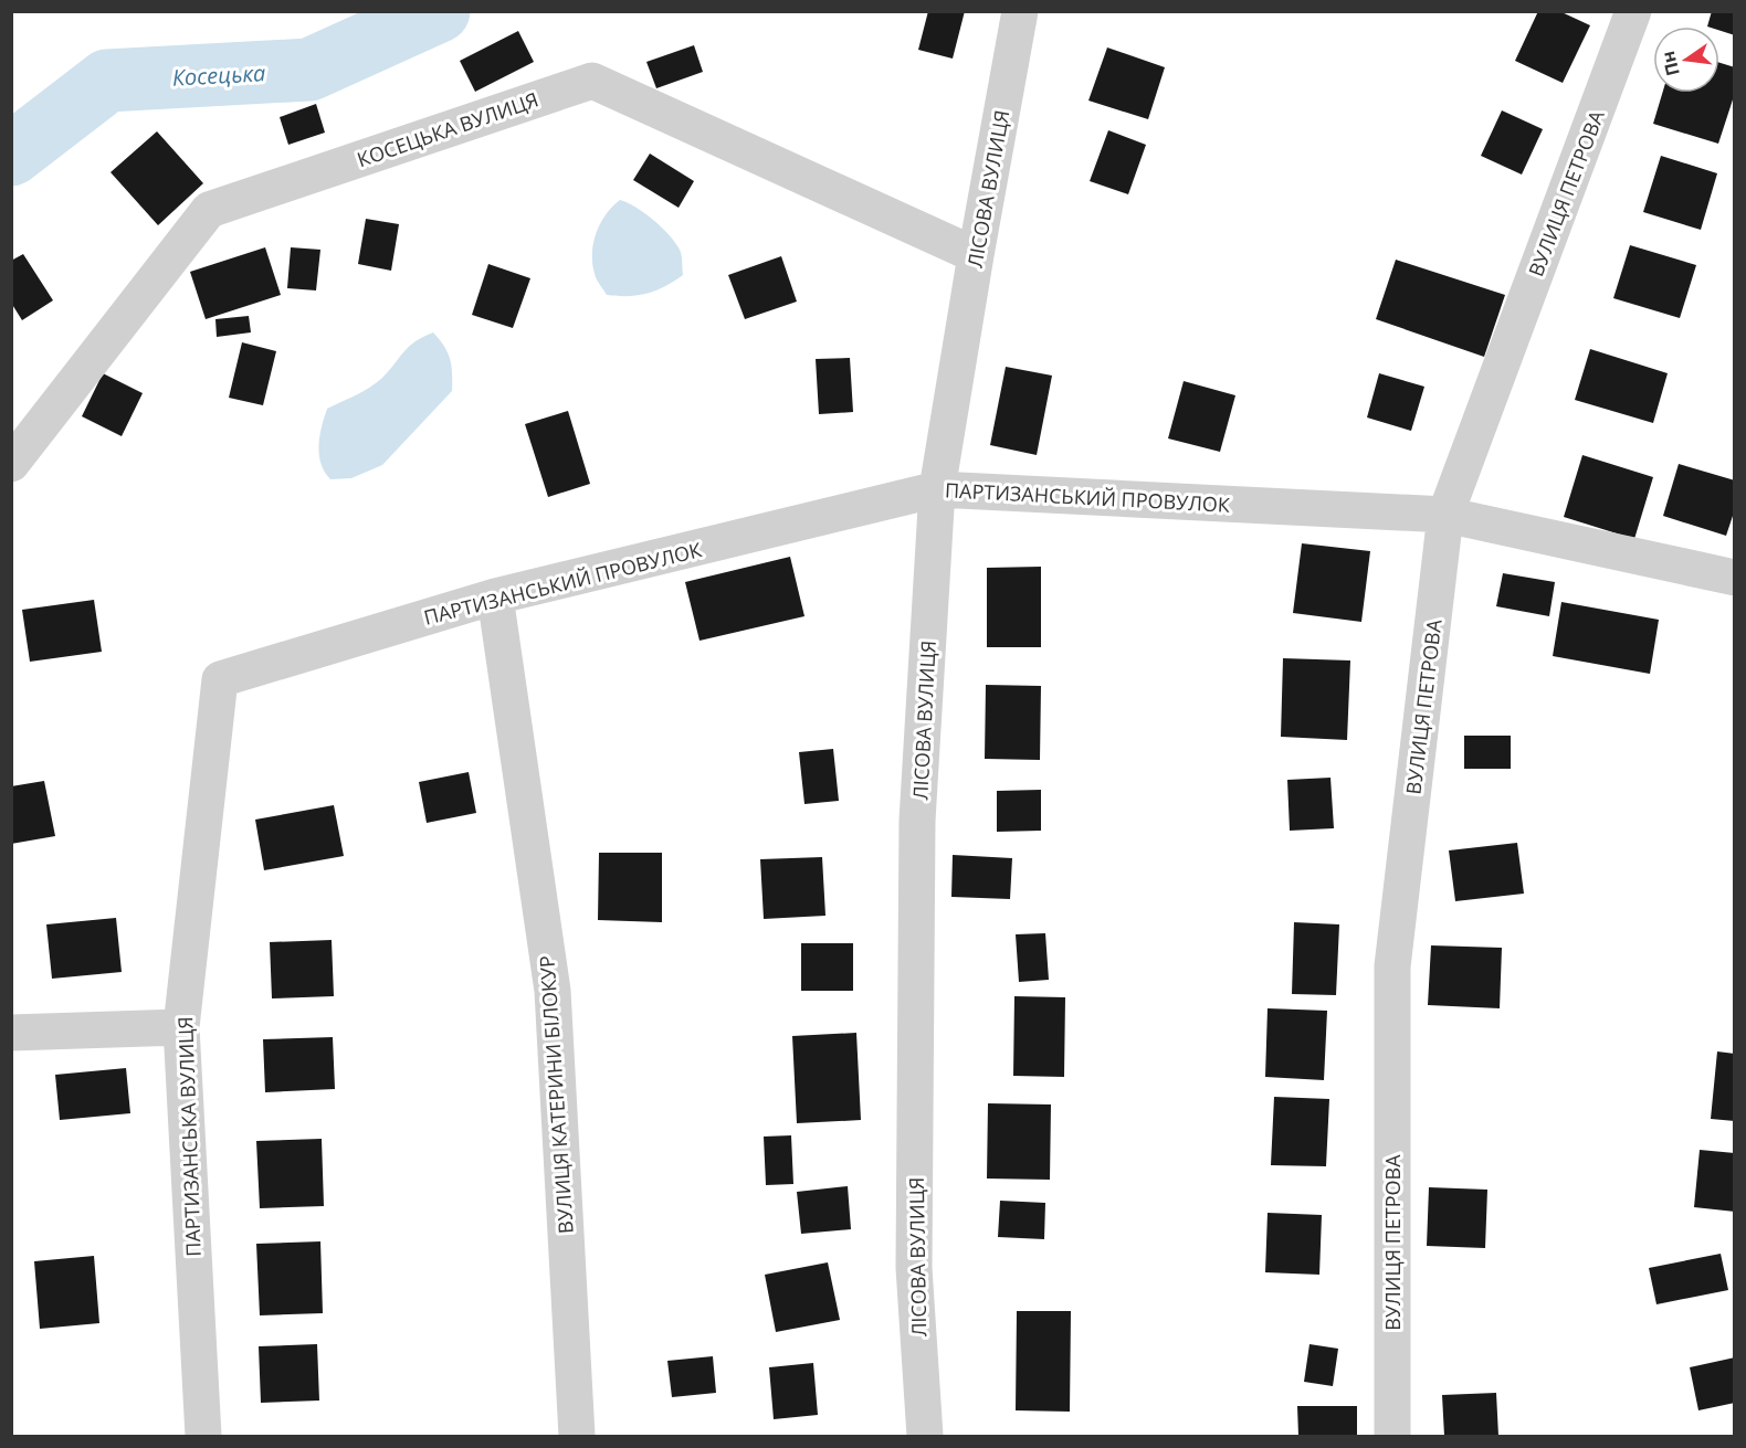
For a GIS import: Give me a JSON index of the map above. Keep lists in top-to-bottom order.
{
  "streets": {
    "street": [
      "КОСЕЦЬКА ВУЛИЦЯ",
      "ЛІСОВА ВУЛИЦЯ",
      "ВУЛИЦЯ ПЕТРОВА",
      "ПАРТИЗАНСЬКИЙ ПРОВУЛОК",
      "ВУЛИЦЯ КАТЕРИНИ БІЛОКУР",
      "ПАРТИЗАНСЬКА ВУЛИЦЯ"
    ]
  },
  "crossings": [
    ["КОСЕЦЬКА ВУЛИЦЯ", "ЛІСОВА ВУЛИЦЯ"],
    ["ЛІСОВА ВУЛИЦЯ", "ПАРТИЗАНСЬКИЙ ПРОВУЛОК"],
    ["ВУЛИЦЯ ПЕТРОВА", "ПАРТИЗАНСЬКИЙ ПРОВУЛОК"],
    ["ПАРТИЗАНСЬКИЙ ПРОВУЛОК", "ВУЛИЦЯ КАТЕРИНИ БІЛОКУР"],
    ["ПАРТИЗАНСЬКИЙ ПРОВУЛОК", "ПАРТИЗАНСЬКА ВУЛИЦЯ"]
  ],
  "water": ["Косецька"],
  "north": "left"
}
